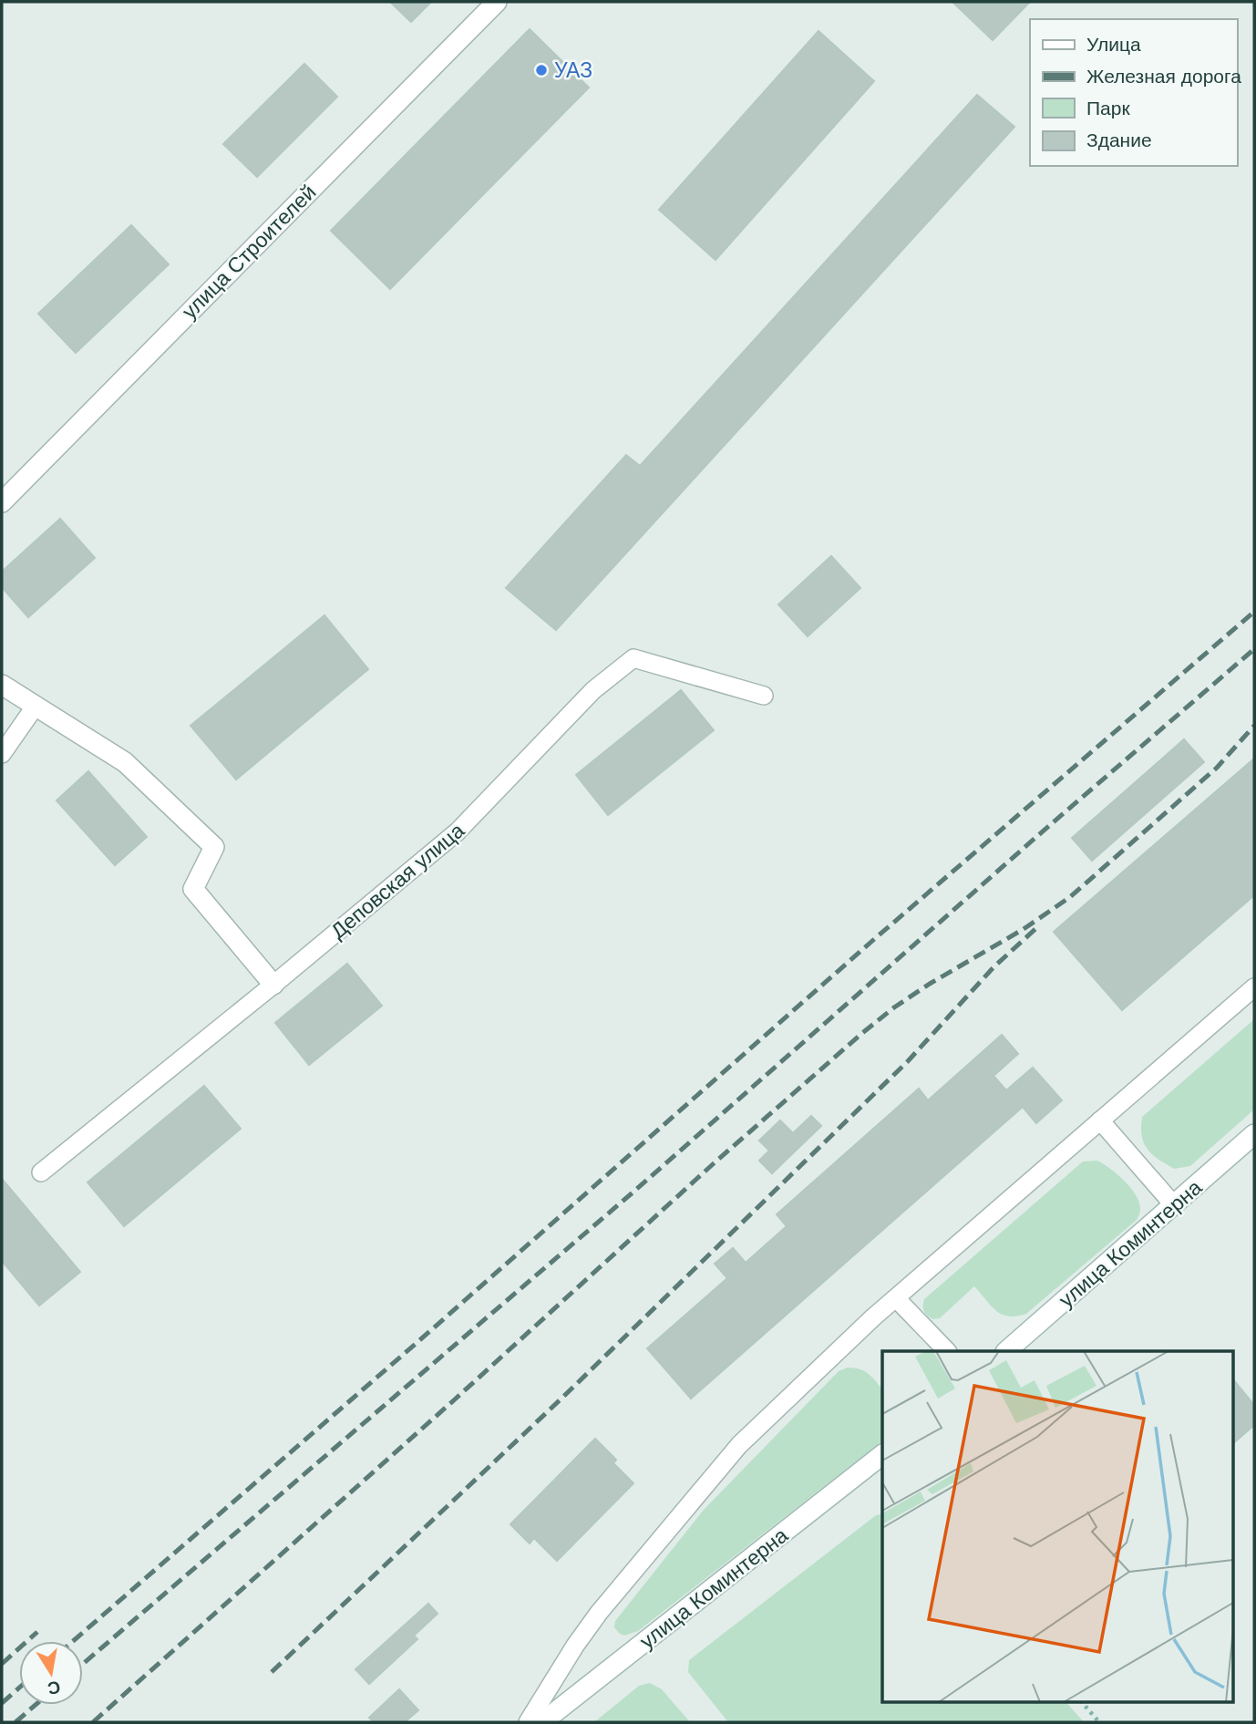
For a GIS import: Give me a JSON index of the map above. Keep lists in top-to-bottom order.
{
  "streets": {
    "street": ["улица Строителей", "улица Коминтерна"],
    "lane": ["Деповская улица"]
  },
  "places": ["УАЗ"],
  "legend": [
    "Улица",
    "Железная дорога",
    "Парк",
    "Здание"
  ],
  "north": "bottom"
}
